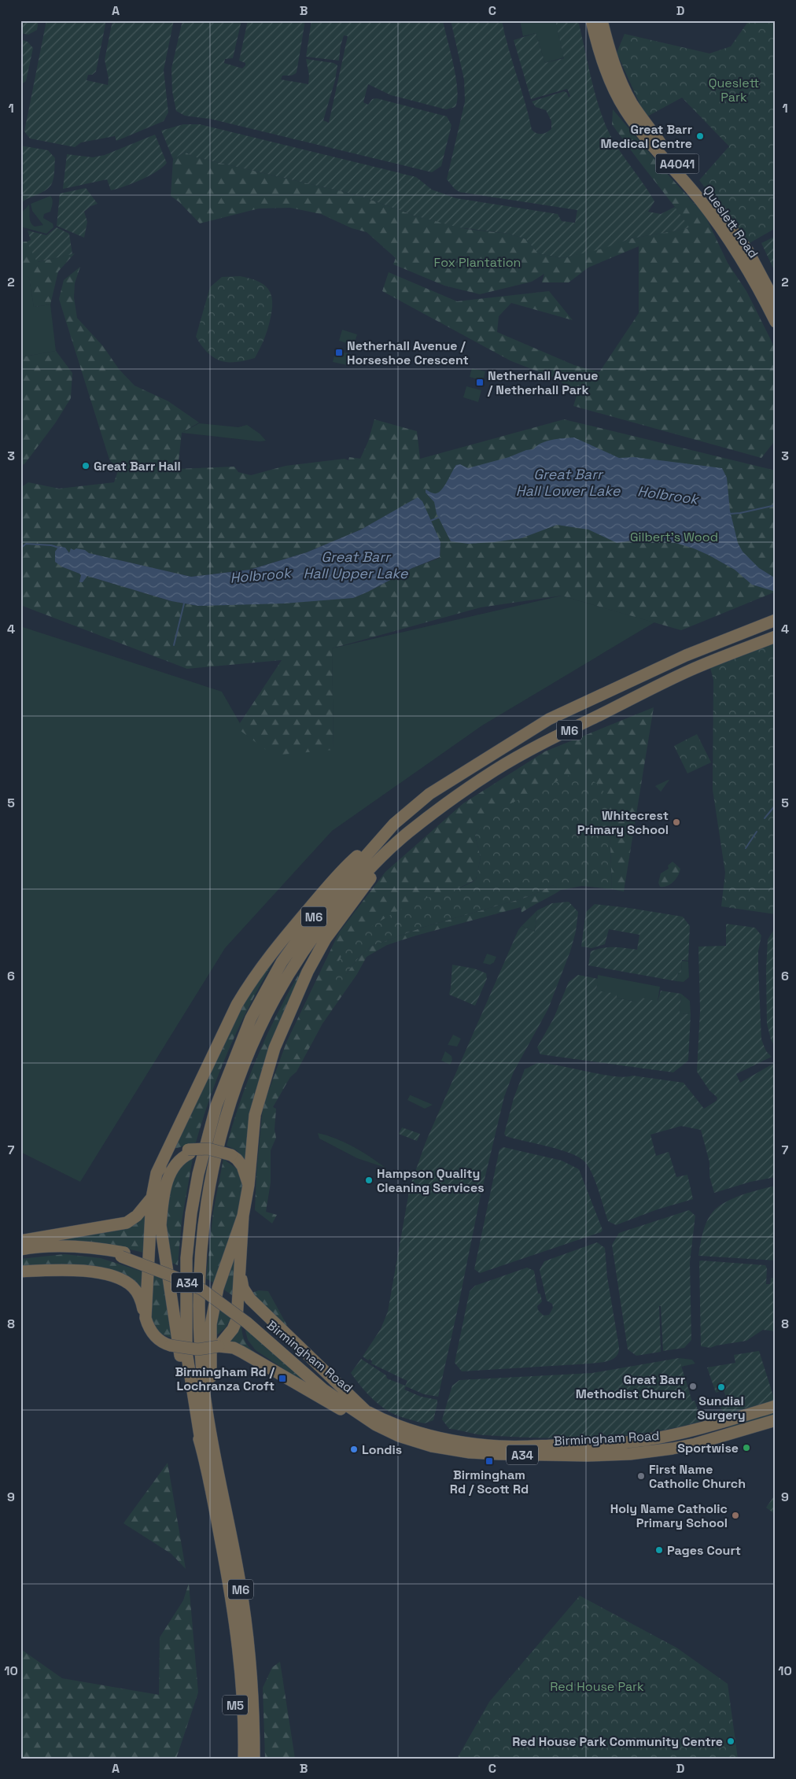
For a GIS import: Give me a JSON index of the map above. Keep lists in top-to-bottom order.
{
  "streets": {
    "highway": [
      "A4041",
      "Queslett Road",
      "M6",
      "A34",
      "Birmingham Road",
      "M5"
    ]
  },
  "crossings": [
    ["M6", "M5"]
  ],
  "water": ["Great Barr Hall Lower Lake", "Holbrook", "Great Barr Hall Upper Lake"],
  "parks": [
    "Queslett Park",
    "Fox Plantation",
    "Gilbert's Wood",
    "Red House Park"
  ],
  "places": {
    "other": [
      "Great Barr Medical Centre",
      "Great Barr Hall",
      "Whitecrest Primary School",
      "Hampson Quality Cleaning Services",
      "Great Barr Methodist Church",
      "Sundial Surgery",
      "Sportwise",
      "Londis",
      "First Name Catholic Church",
      "Holy Name Catholic Primary School",
      "Pages Court",
      "Red House Park Community Centre"
    ],
    "transit": [
      "Netherhall Avenue / Horseshoe Crescent",
      "Netherhall Avenue / Netherhall Park",
      "Birmingham Rd / Lochranza Croft",
      "Birmingham Rd / Scott Rd"
    ]
  },
  "grid": {
    "columns": [
      "A",
      "B",
      "C",
      "D"
    ],
    "rows": [
      "1",
      "2",
      "3",
      "4",
      "5",
      "6",
      "7",
      "8",
      "9",
      "10"
    ]
  }
}
